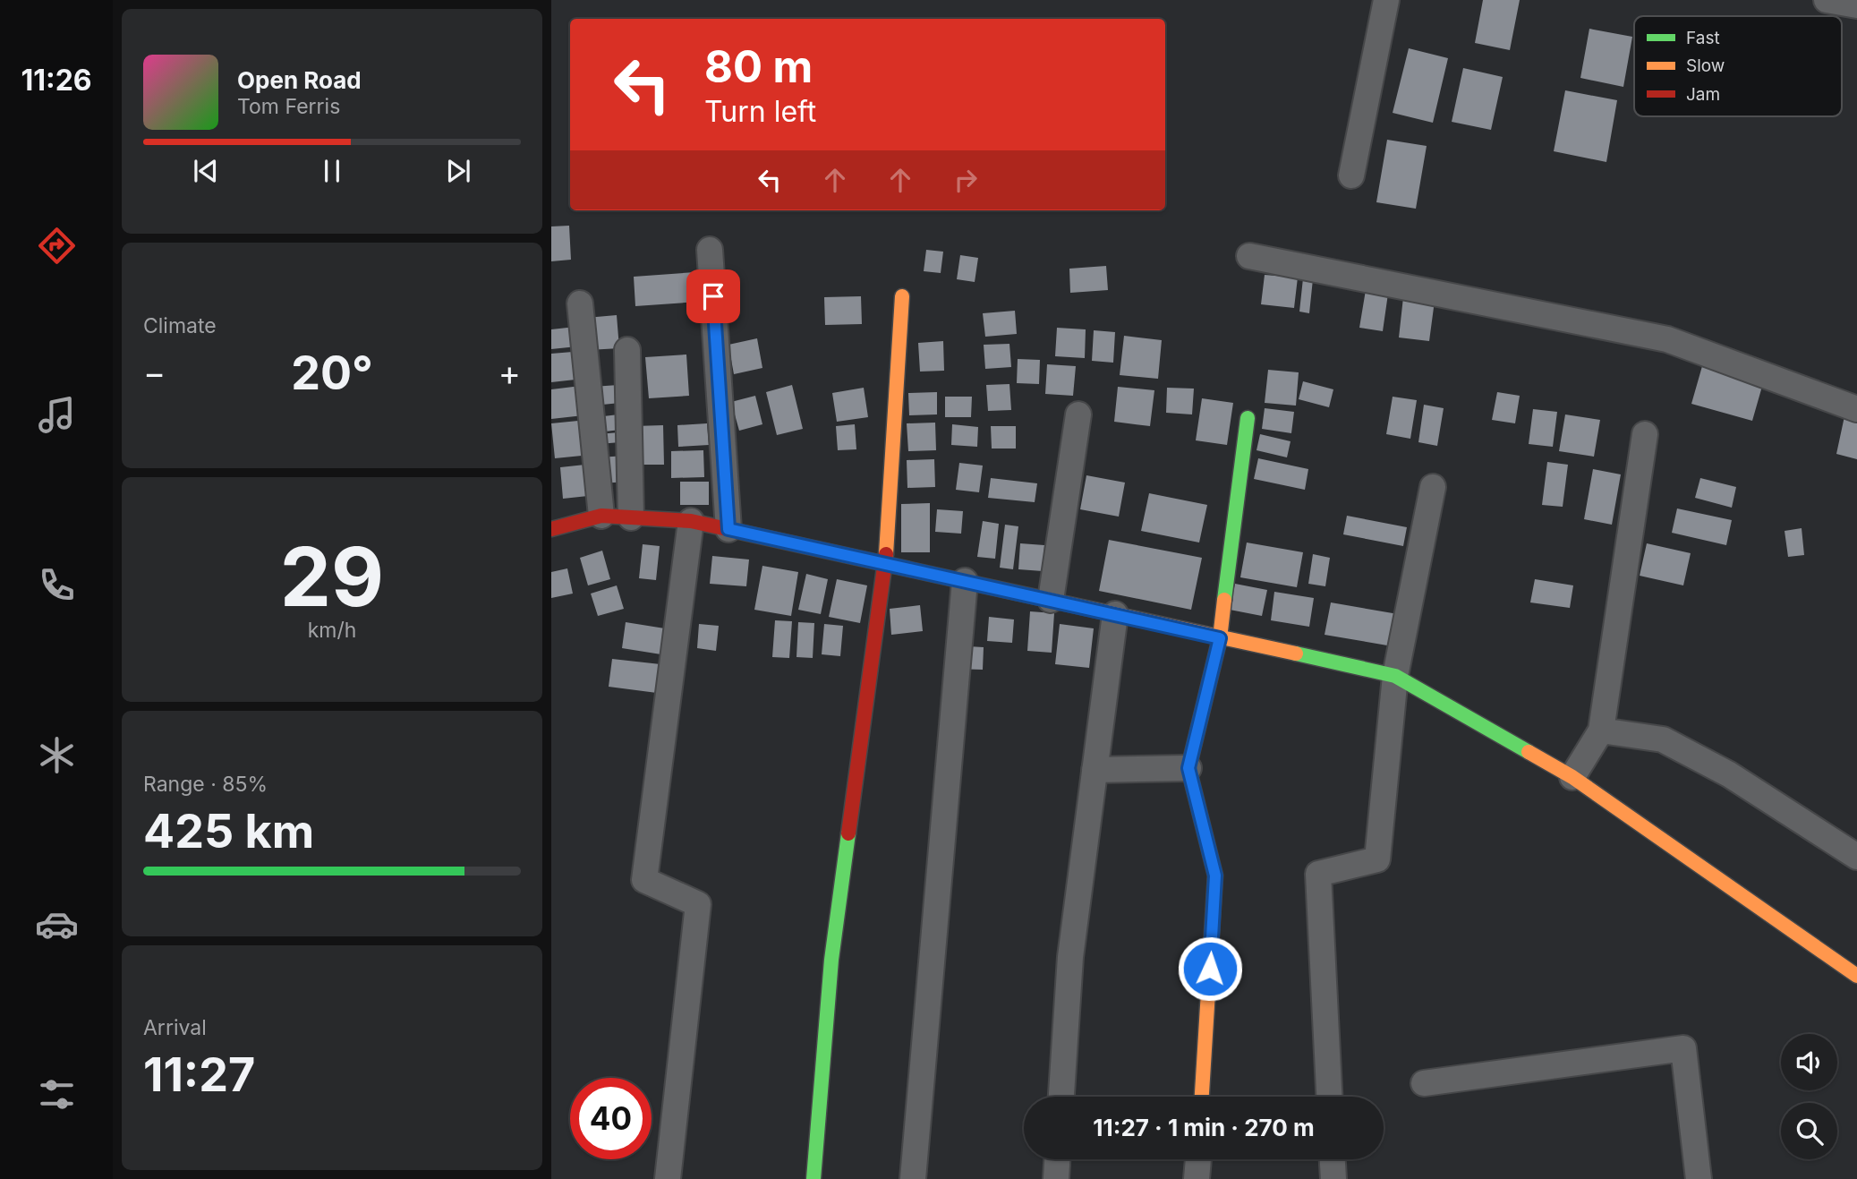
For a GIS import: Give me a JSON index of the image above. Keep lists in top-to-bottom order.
{
  "legend": ["Fast", "Slow", "Jam"],
  "page": {
    "tabs": "11:26",
    "turn": ["80 m", "Turn left"],
    "song": ["Open Road", "Tom Ferris"],
    "tile": [
      "Climate",
      ["29", "km/h"],
      ["Range · 85%", "425 km"],
      ["Arrival", "11:27"]
    ],
    "heat": ["−", "20°", "+"],
    "limit": "40",
    "trip": "11:27 · 1 min · 270 m"
  }
}
